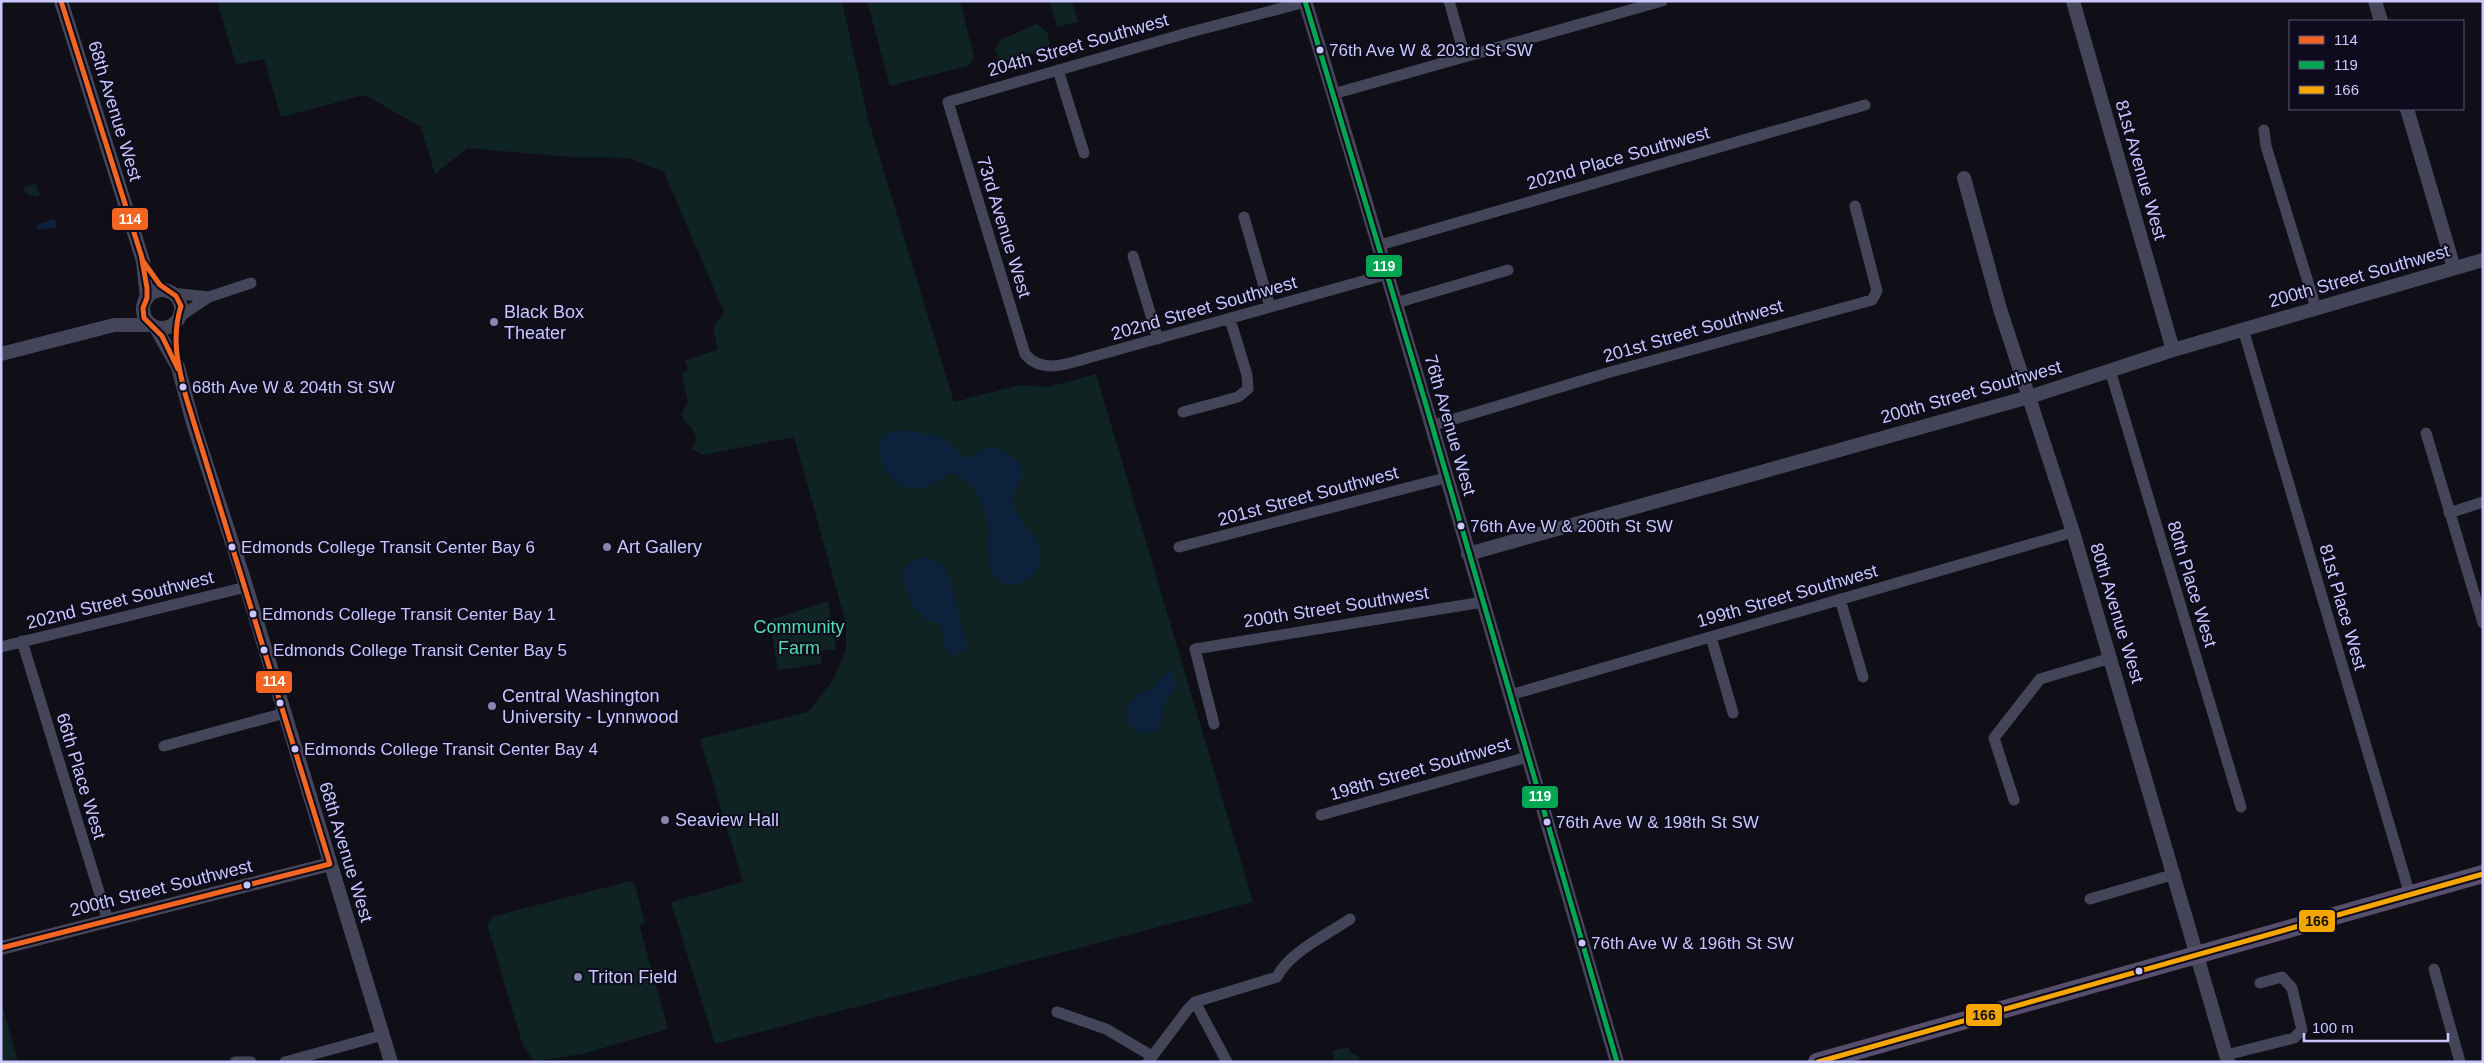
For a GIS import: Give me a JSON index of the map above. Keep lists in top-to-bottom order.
{
  "streets": {
    "street": [
      "204th Street Southwest",
      "68th Avenue West",
      "202nd Place Southwest",
      "81st Avenue West",
      "73rd Avenue West",
      "200th Street Southwest",
      "202nd Street Southwest",
      "201st Street Southwest",
      "76th Avenue West",
      "80th Place West",
      "199th Street Southwest",
      "81st Place West",
      "80th Avenue West",
      "198th Street Southwest",
      "66th Place West"
    ]
  },
  "crossings": [
    ["204th Street Southwest", "73rd Avenue West"],
    ["204th Street Southwest", "76th Avenue West"],
    ["68th Avenue West", "200th Street Southwest"],
    ["68th Avenue West", "202nd Street Southwest"],
    ["202nd Place Southwest", "76th Avenue West"],
    ["81st Avenue West", "200th Street Southwest"],
    ["73rd Avenue West", "202nd Street Southwest"],
    ["200th Street Southwest", "76th Avenue West"],
    ["200th Street Southwest", "80th Place West"],
    ["200th Street Southwest", "81st Place West"],
    ["200th Street Southwest", "80th Avenue West"],
    ["200th Street Southwest", "66th Place West"],
    ["202nd Street Southwest", "76th Avenue West"],
    ["202nd Street Southwest", "66th Place West"],
    ["201st Street Southwest", "76th Avenue West"],
    ["76th Avenue West", "199th Street Southwest"],
    ["76th Avenue West", "198th Street Southwest"],
    ["199th Street Southwest", "80th Avenue West"]
  ],
  "parks": ["Community Farm"],
  "places": [
    "76th Ave W & 203rd St SW",
    "Black Box Theater",
    "68th Ave W & 204th St SW",
    "76th Ave W & 200th St SW",
    "Edmonds College Transit Center Bay 6",
    "Art Gallery",
    "Edmonds College Transit Center Bay 1",
    "Edmonds College Transit Center Bay 5",
    "Central Washington University - Lynnwood",
    "Edmonds College Transit Center Bay 4",
    "Seaview Hall",
    "76th Ave W & 198th St SW",
    "76th Ave W & 196th St SW",
    "Triton Field"
  ],
  "lines": ["transit line 114", "transit line 119", "transit line 166"],
  "legend": ["114", "119", "166"],
  "scale_bar": "100 m"
}
